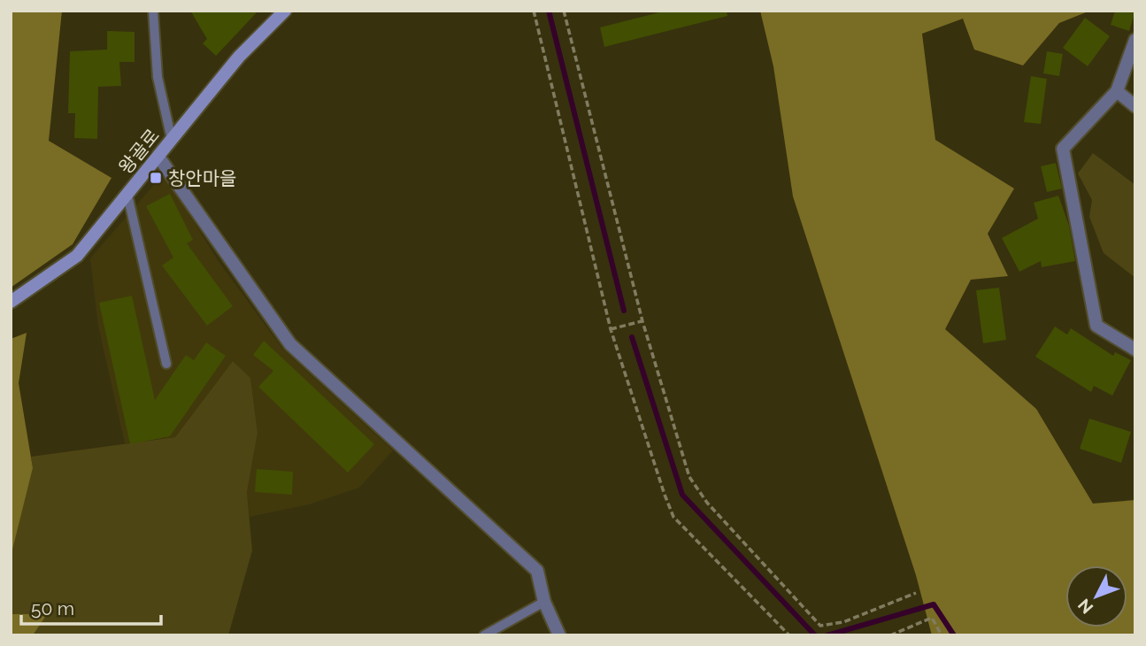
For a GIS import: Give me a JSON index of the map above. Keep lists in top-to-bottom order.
{
  "streets": {
    "main road": ["왕골로"]
  },
  "places": {
    "transit": ["창안마을"]
  },
  "scale_bar": "50 m",
  "north": "bottom left"
}
